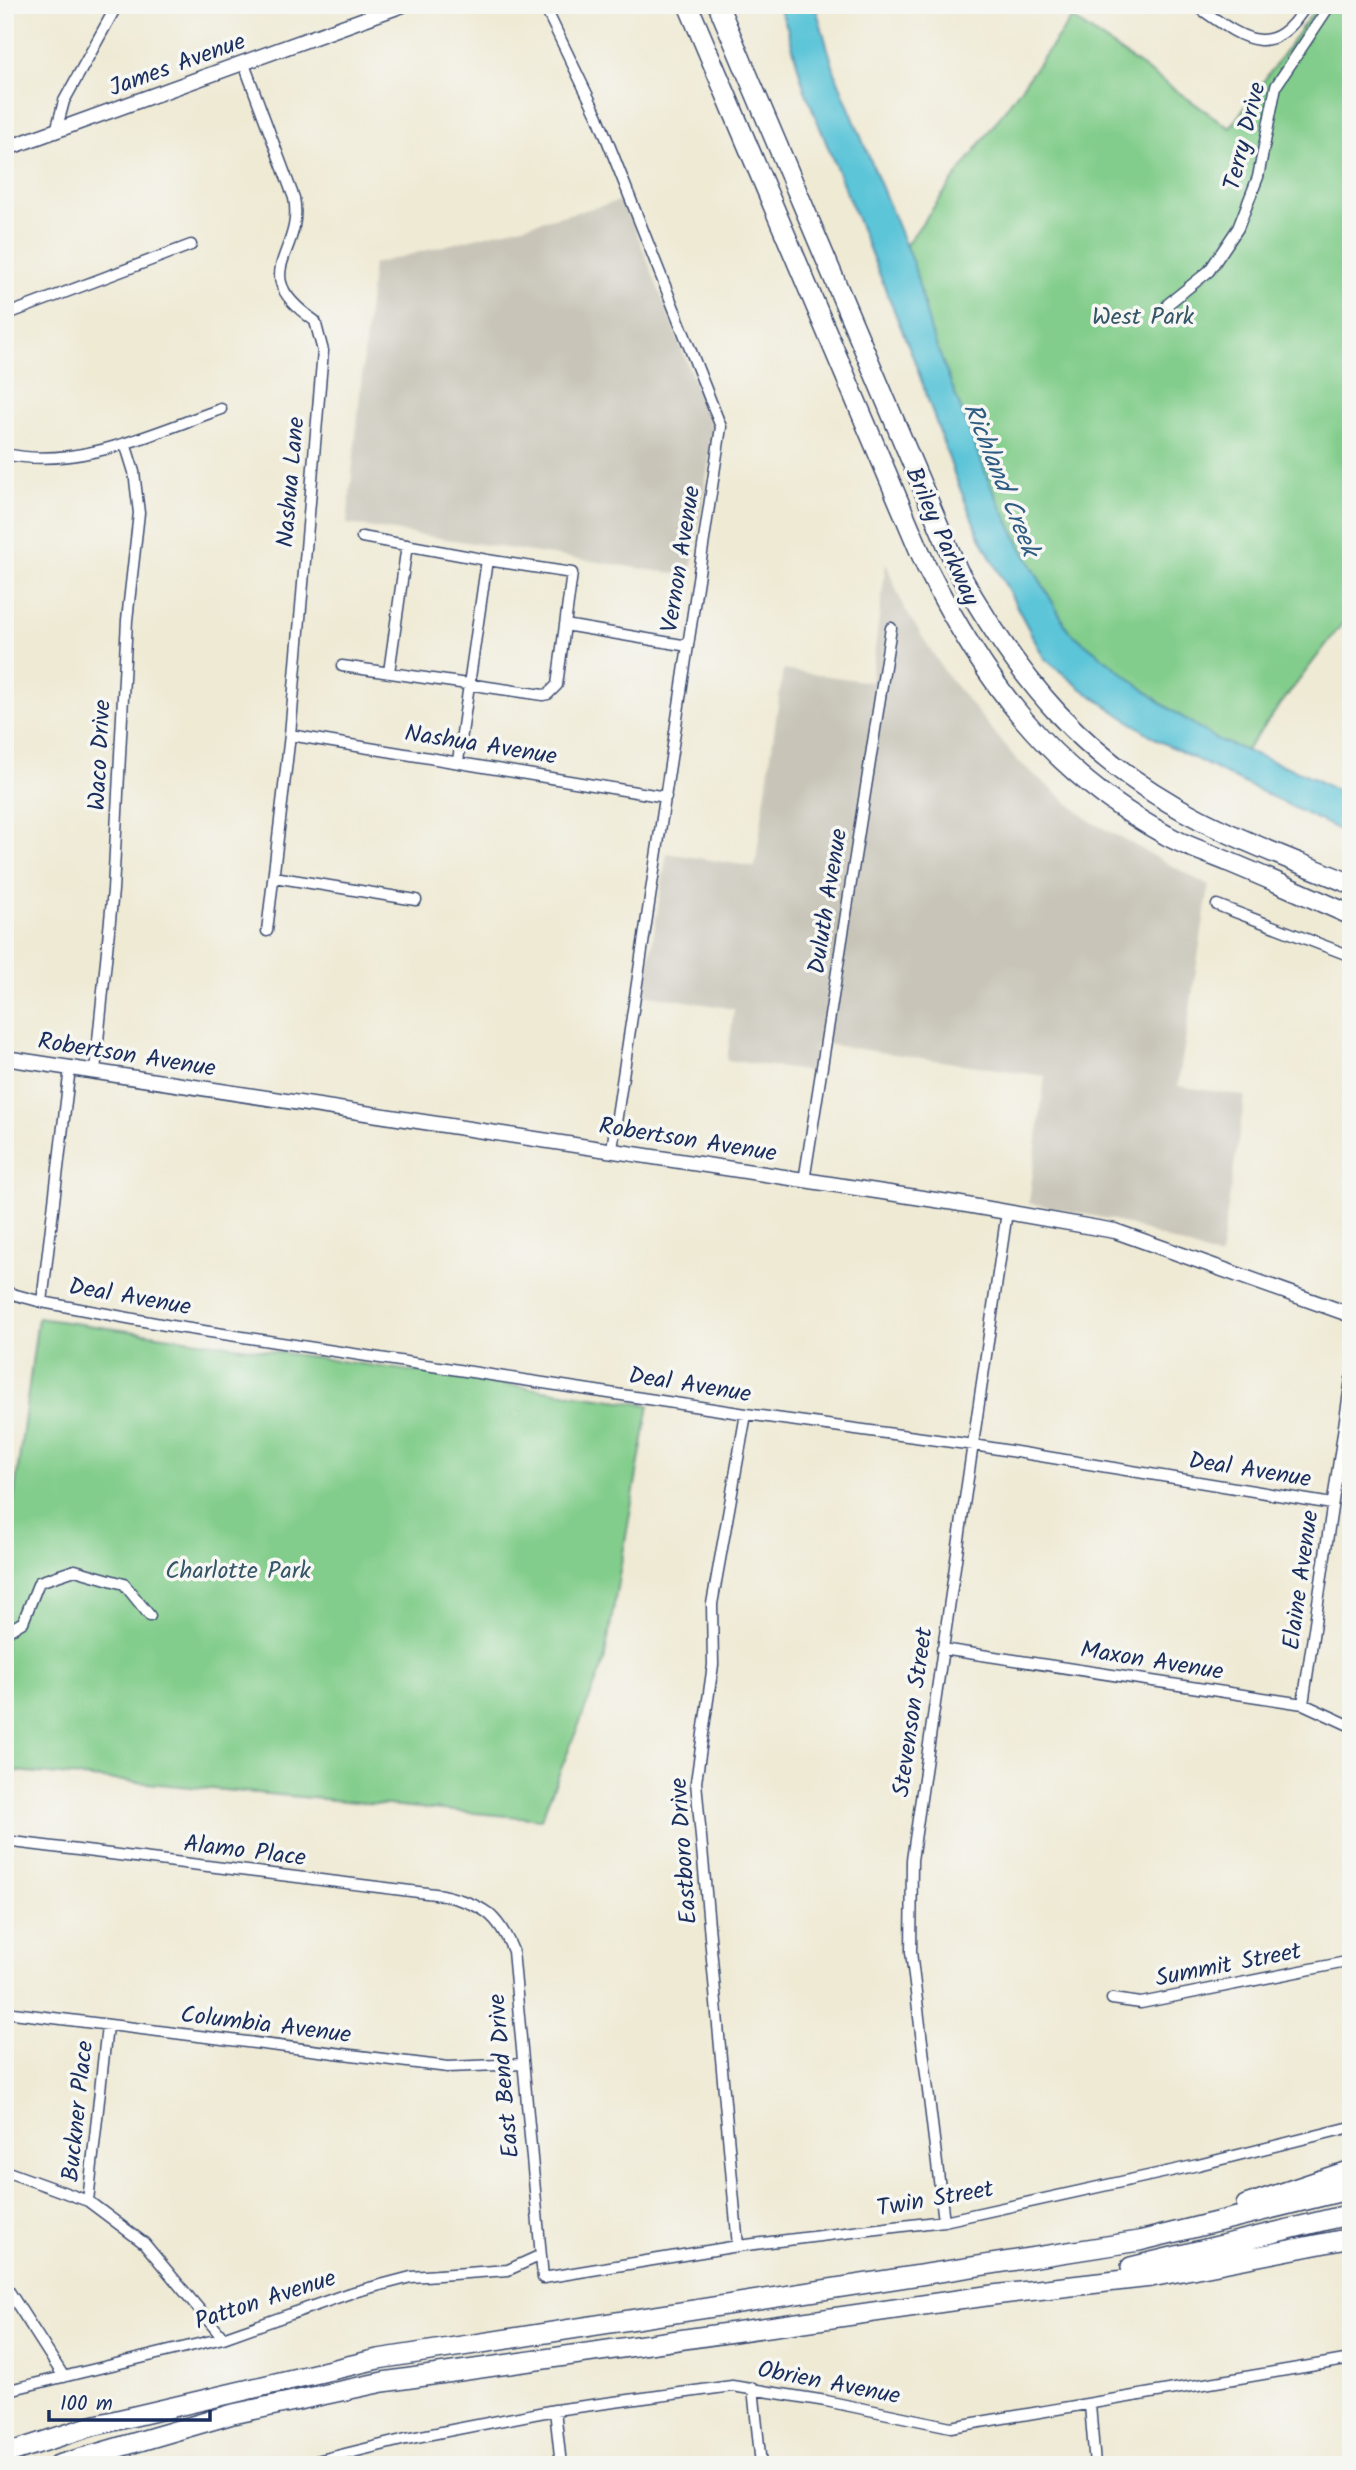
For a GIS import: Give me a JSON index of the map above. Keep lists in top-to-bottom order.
{
  "streets": {
    "highway": ["Briley Parkway"],
    "street": [
      "James Avenue",
      "Terry Drive",
      "Nashua Lane",
      "Vernon Avenue",
      "Nashua Avenue",
      "Waco Drive",
      "Duluth Avenue",
      "Robertson Avenue",
      "Deal Avenue",
      "Elaine Avenue",
      "Maxon Avenue",
      "Stevenson Street",
      "Alamo Place",
      "Eastboro Drive",
      "Summit Street",
      "Columbia Avenue",
      "East Bend Drive",
      "Buckner Place",
      "Twin Street",
      "Patton Avenue",
      "Obrien Avenue"
    ]
  },
  "crossings": [
    ["James Avenue", "Nashua Lane"],
    ["Nashua Lane", "Nashua Avenue"],
    ["Vernon Avenue", "Nashua Avenue"],
    ["Vernon Avenue", "Robertson Avenue"],
    ["Waco Drive", "Robertson Avenue"],
    ["Duluth Avenue", "Robertson Avenue"],
    ["Robertson Avenue", "Stevenson Street"],
    ["Deal Avenue", "Elaine Avenue"],
    ["Deal Avenue", "Stevenson Street"],
    ["Deal Avenue", "Eastboro Drive"],
    ["Elaine Avenue", "Maxon Avenue"],
    ["Maxon Avenue", "Stevenson Street"],
    ["Stevenson Street", "Twin Street"],
    ["Alamo Place", "East Bend Drive"],
    ["Eastboro Drive", "Twin Street"],
    ["Columbia Avenue", "East Bend Drive"],
    ["Columbia Avenue", "Buckner Place"],
    ["East Bend Drive", "Twin Street"],
    ["East Bend Drive", "Patton Avenue"],
    ["Twin Street", "Patton Avenue"]
  ],
  "water": ["Richland Creek"],
  "parks": ["West Park", "Charlotte Park"],
  "scale_bar": "100 m"
}
